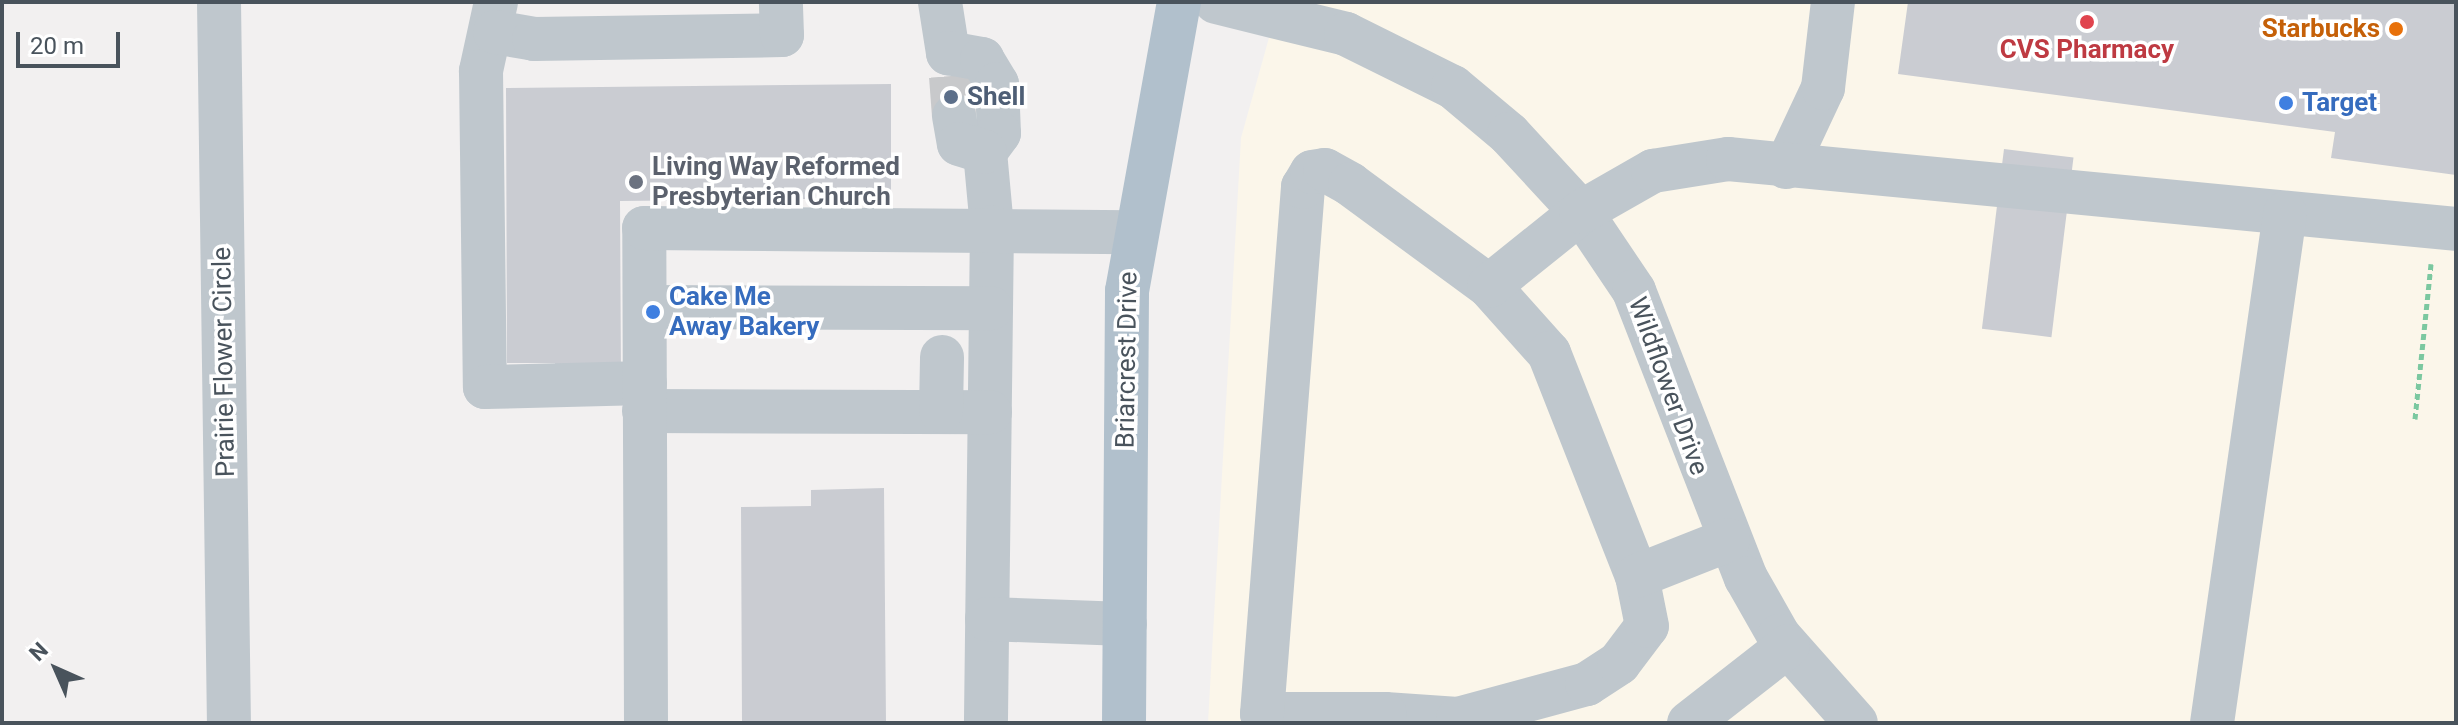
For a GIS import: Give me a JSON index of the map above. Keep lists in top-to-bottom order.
{
  "streets": {
    "main road": ["Briarcrest Drive"],
    "street": ["Prairie Flower Circle", "Wildflower Drive"]
  },
  "places": [
    "CVS Pharmacy",
    "Starbucks",
    "Shell",
    "Target",
    "Living Way Reformed Presbyterian Church",
    "Cake Me Away Bakery"
  ],
  "scale_bar": "20 m",
  "north": "top left"
}
